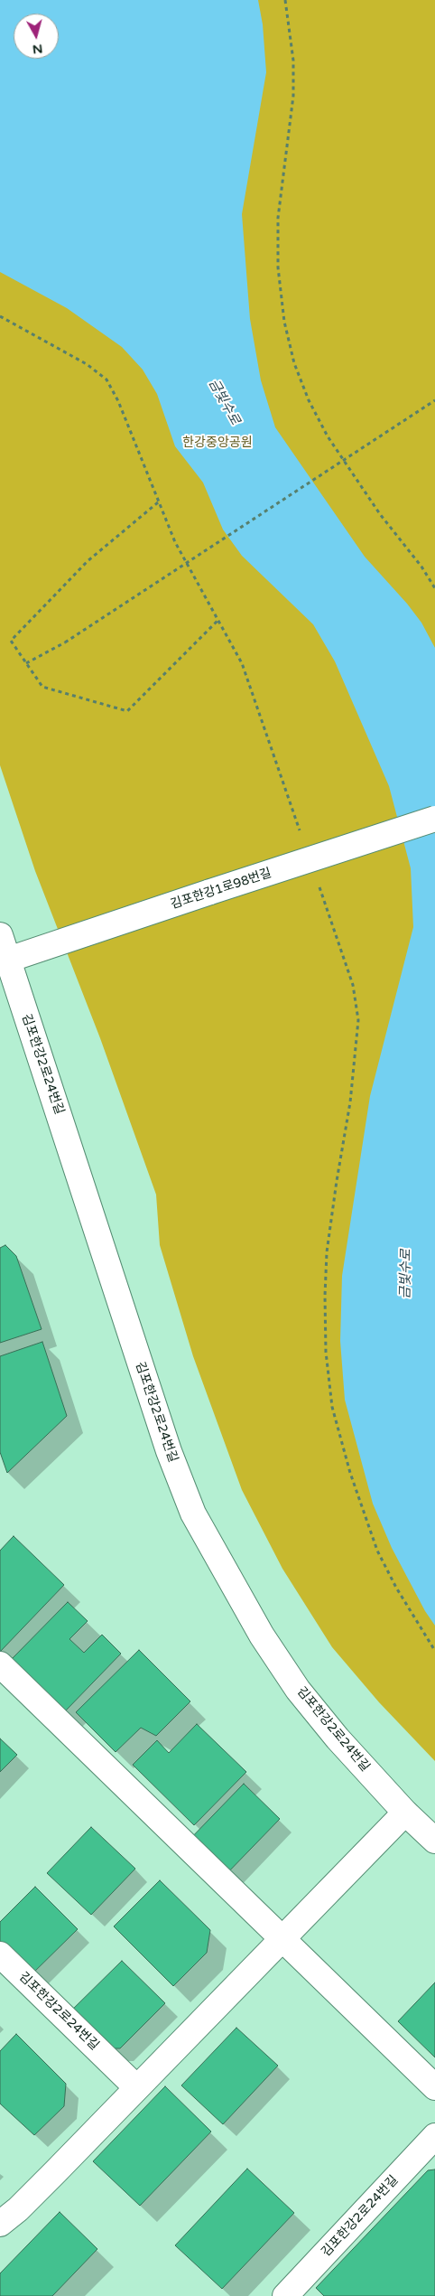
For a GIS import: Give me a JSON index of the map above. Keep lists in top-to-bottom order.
{
  "streets": {
    "street": ["김포한강1로98번길", "김포한강2로24번길"]
  },
  "crossings": [
    ["김포한강1로98번길", "김포한강2로24번길"]
  ],
  "water": ["금빛수로"],
  "parks": ["한강중앙공원"],
  "north": "bottom"
}
